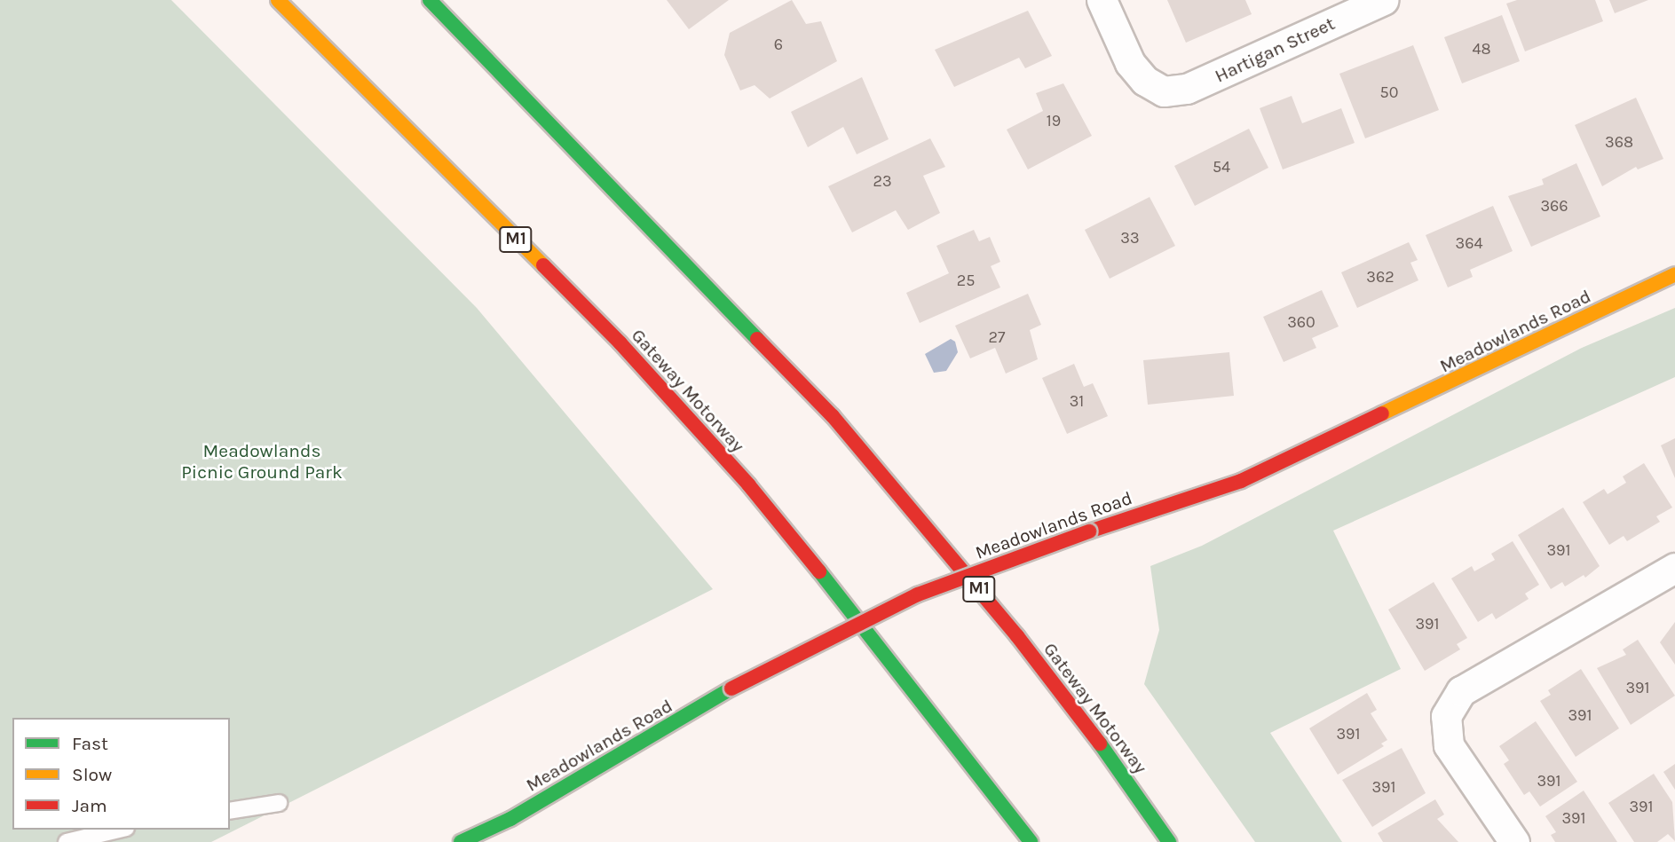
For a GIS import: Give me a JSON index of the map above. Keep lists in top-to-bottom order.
{
  "streets": {
    "main road": ["M1", "Meadowlands Road", "Gateway Motorway"],
    "street": ["Hartigan Street"]
  },
  "parks": ["Meadowlands Picnic Ground Park"],
  "house_numbers": [
    "6",
    "48",
    "50",
    "19",
    "368",
    "54",
    "23",
    "366",
    "33",
    "364",
    "362",
    "25",
    "360",
    "27",
    "31",
    "391",
    "391",
    "391",
    "391",
    "391",
    "391",
    "391",
    "391",
    "391"
  ],
  "legend": ["Fast", "Slow", "Jam"]
}
